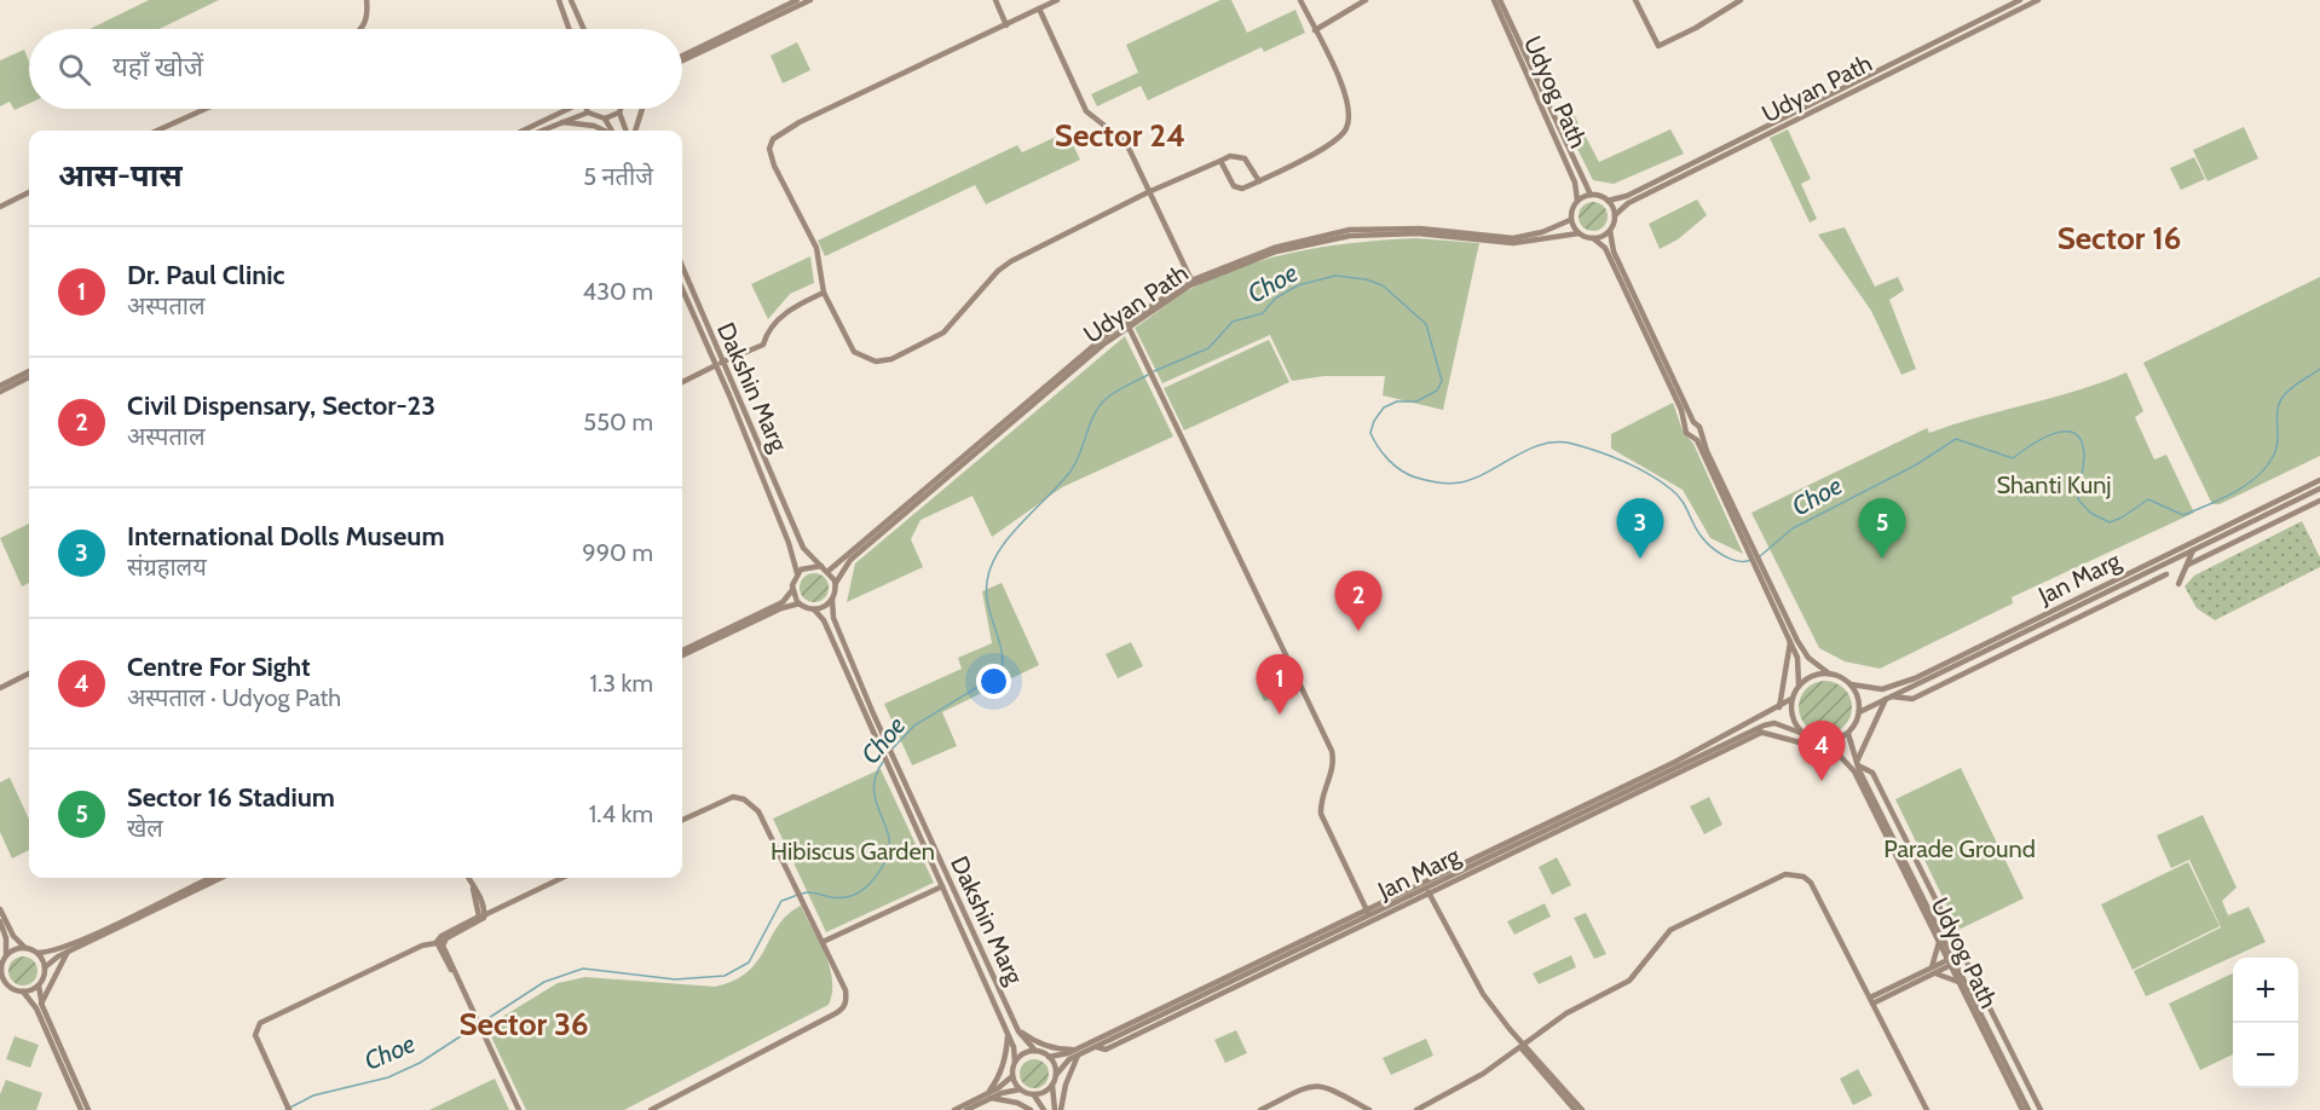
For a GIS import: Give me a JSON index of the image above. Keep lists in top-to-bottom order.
{
  "streets": {
    "main road": [
      "Udyan Path",
      "Udyog Path",
      "Dakshin Marg",
      "Jan Marg"
    ]
  },
  "crossings": [
    ["Udyan Path", "Udyog Path"],
    ["Udyan Path", "Dakshin Marg"],
    ["Udyog Path", "Jan Marg"],
    ["Dakshin Marg", "Jan Marg"]
  ],
  "districts": ["Sector 24", "Sector 16", "Sector 36"],
  "water": ["Choe"],
  "parks": ["Shanti Kunj", "Parade Ground", "Hibiscus Garden"],
  "page": {
    "search": "यहाँ खोजें",
    "heading": ["आस-पास", "5 नतीजे"],
    "list": [
      {
        "mark": "1",
        "name": "Dr. Paul Clinic",
        "note": "अस्पताल",
        "value": "430 m"
      },
      {
        "mark": "2",
        "name": "Civil Dispensary, Sector-23",
        "note": "अस्पताल",
        "value": "550 m"
      },
      {
        "mark": "3",
        "name": "International Dolls Museum",
        "note": "संग्रहालय",
        "value": "990 m"
      },
      {
        "mark": "4",
        "name": "Centre For Sight",
        "note": "अस्पताल · Udyog Path",
        "value": "1.3 km"
      },
      {
        "mark": "5",
        "name": "Sector 16 Stadium",
        "note": "खेल",
        "value": "1.4 km"
      }
    ],
    "pins": [
      "3",
      "5",
      "2",
      "1",
      "4"
    ],
    "map_buttons": ["+", "−"]
  }
}
